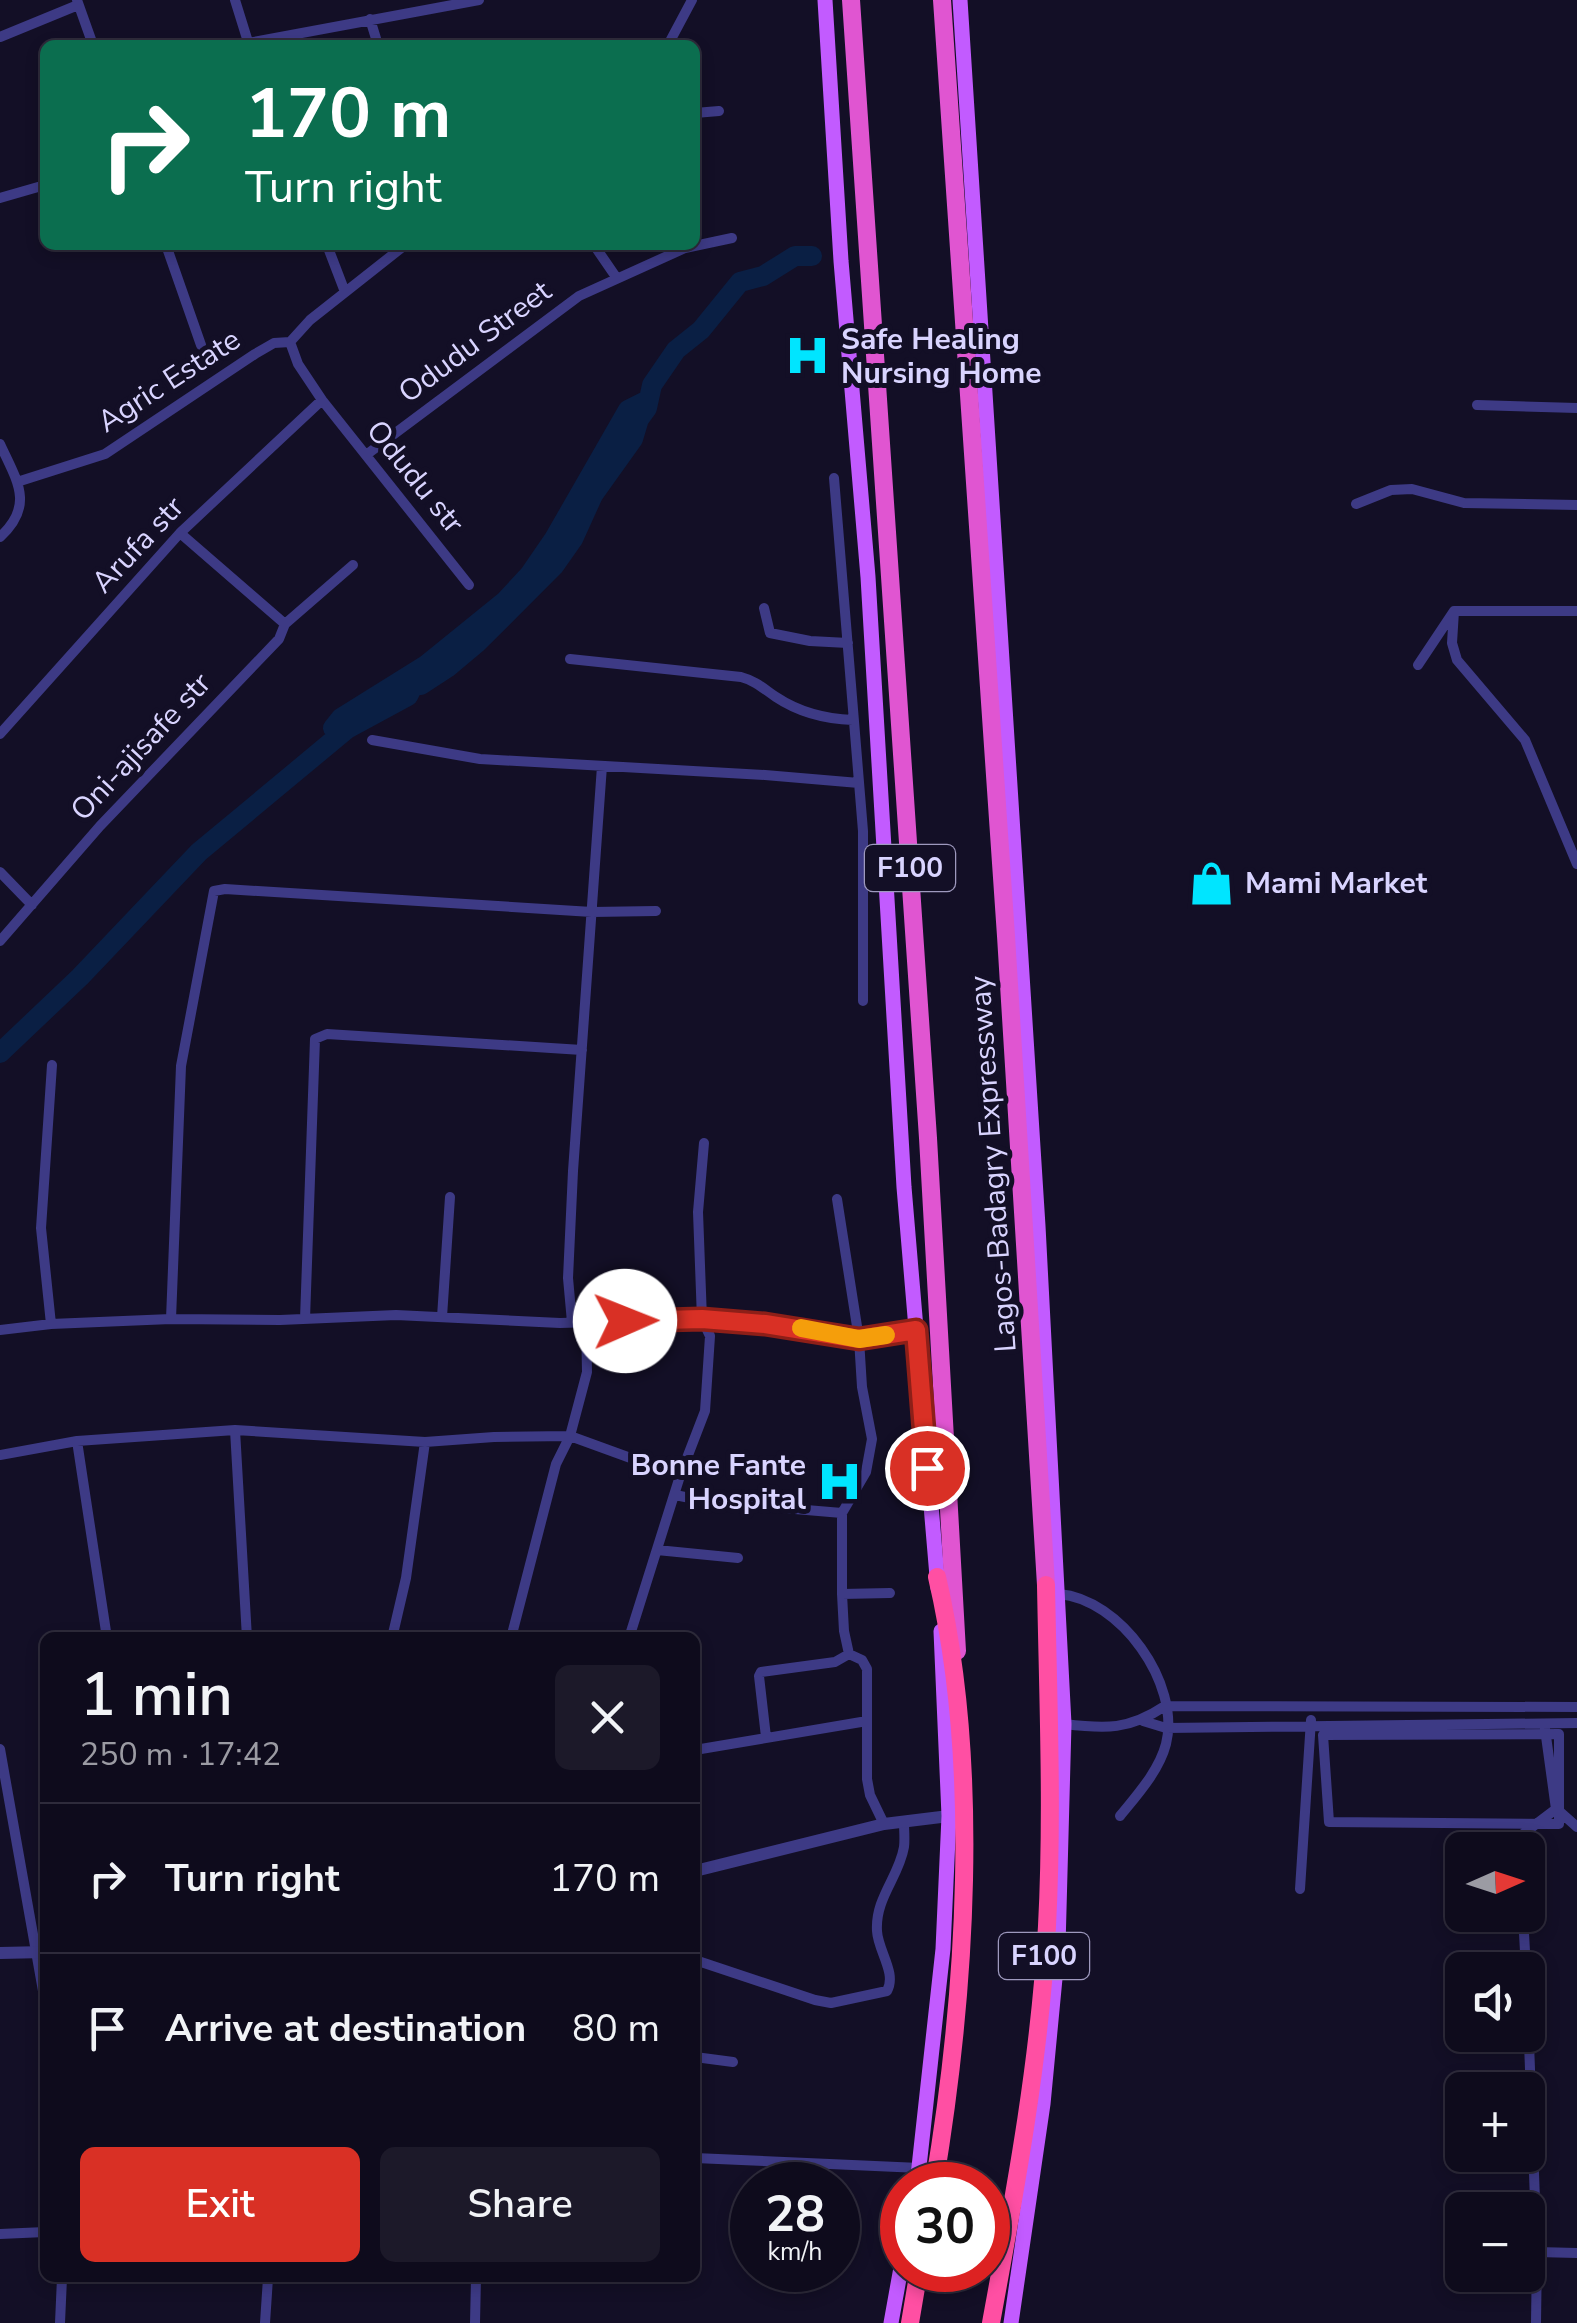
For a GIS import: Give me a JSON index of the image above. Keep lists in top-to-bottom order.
{
  "streets": {
    "highway": ["F100", "Lagos-Badagry Expressway"],
    "street": [
      "Odudu Street",
      "Agric Estate",
      "Odudu str",
      "Arufa str",
      "Oni-ajisafe str"
    ]
  },
  "crossings": [
    ["Odudu Street", "Odudu str"],
    ["Agric Estate", "Odudu str"],
    ["Odudu str", "Arufa str"]
  ],
  "places": {
    "hospital": ["Safe Healing Nursing Home", "Bonne Fante Hospital"],
    "shop": ["Mami Market"]
  },
  "north": "right",
  "page": {
    "turn": ["170 m", "Turn right"],
    "heading": ["1 min", "250 m · 17:42"],
    "list": [
      {
        "name": "Turn right",
        "value": "170 m"
      },
      {
        "name": "Arrive at destination",
        "value": "80 m"
      }
    ],
    "map_buttons": ["+", "−"],
    "buttons": ["Exit", "Share"],
    "speed": "28 km/h",
    "limit": "30"
  }
}
